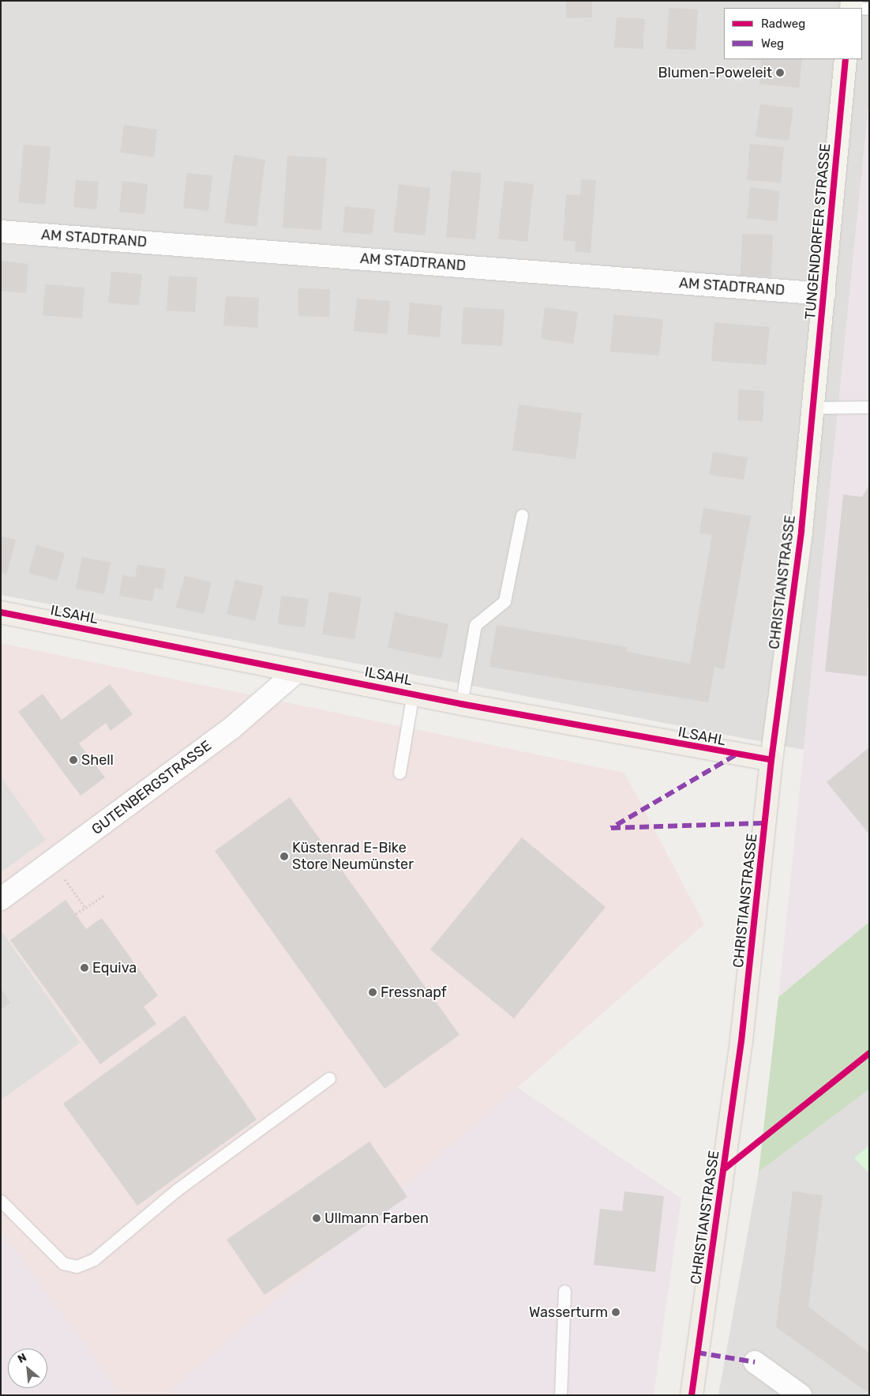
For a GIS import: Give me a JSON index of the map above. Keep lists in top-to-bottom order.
{
  "streets": {
    "main road": ["TUNGENDORFER STRASSE", "CHRISTIANSTRASSE", "ILSAHL"],
    "street": ["AM STADTRAND", "GUTENBERGSTRASSE"]
  },
  "crossings": [
    ["TUNGENDORFER STRASSE", "AM STADTRAND"],
    ["TUNGENDORFER STRASSE", "CHRISTIANSTRASSE"],
    ["CHRISTIANSTRASSE", "ILSAHL"],
    ["ILSAHL", "GUTENBERGSTRASSE"]
  ],
  "places": [
    "Blumen-Poweleit",
    "Shell",
    "Küstenrad E-Bike Store Neumünster",
    "Equiva",
    "Fressnapf",
    "Ullmann Farben",
    "Wasserturm"
  ],
  "legend": ["Radweg", "Weg"],
  "north": "top left"
}
